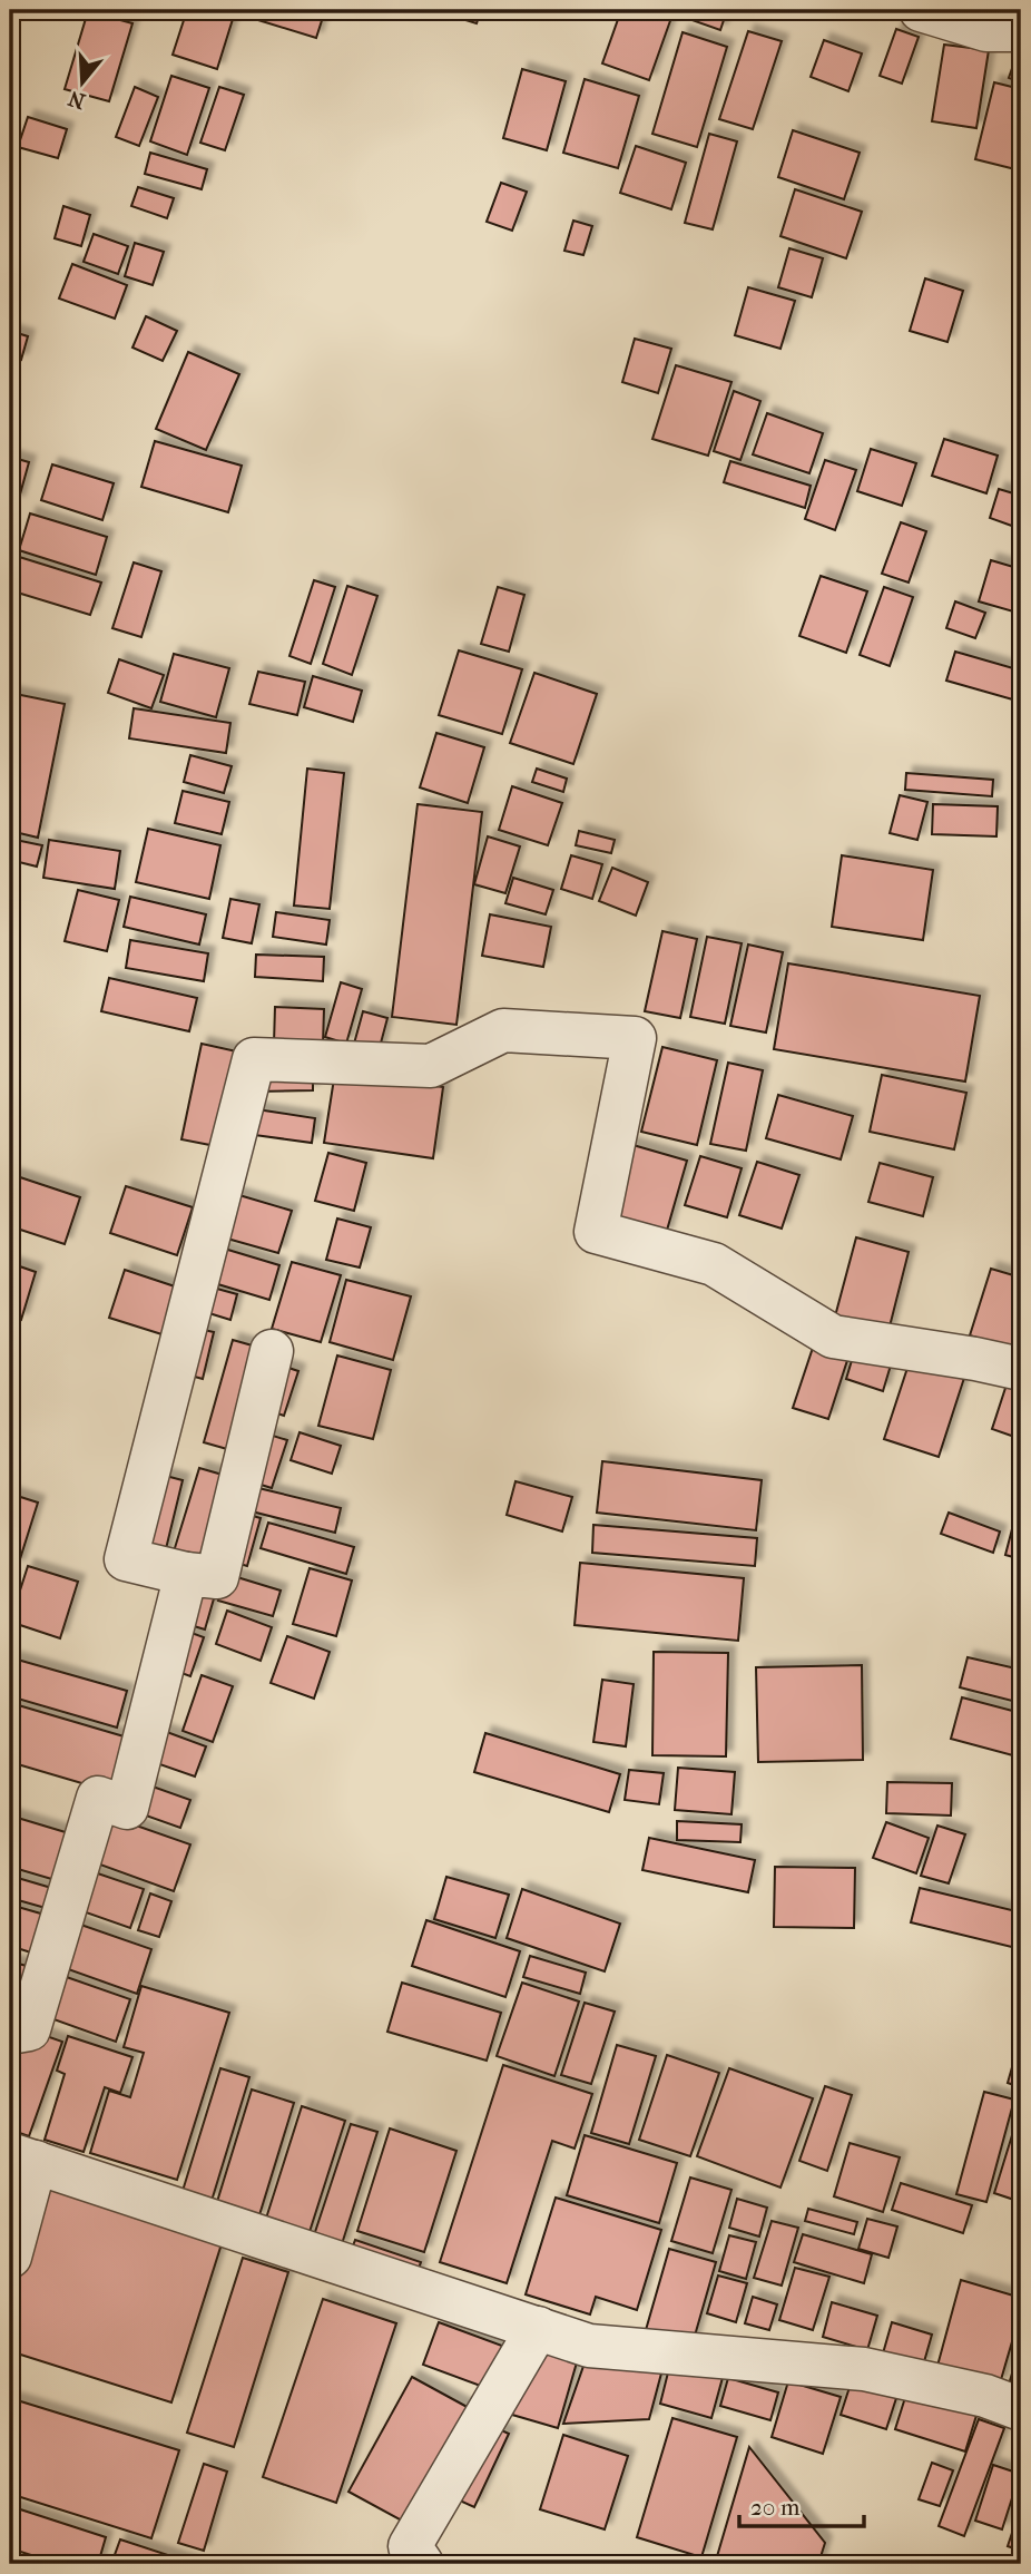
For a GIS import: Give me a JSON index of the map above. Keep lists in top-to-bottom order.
{
  "scale_bar": "20 m",
  "north": "bottom"
}
